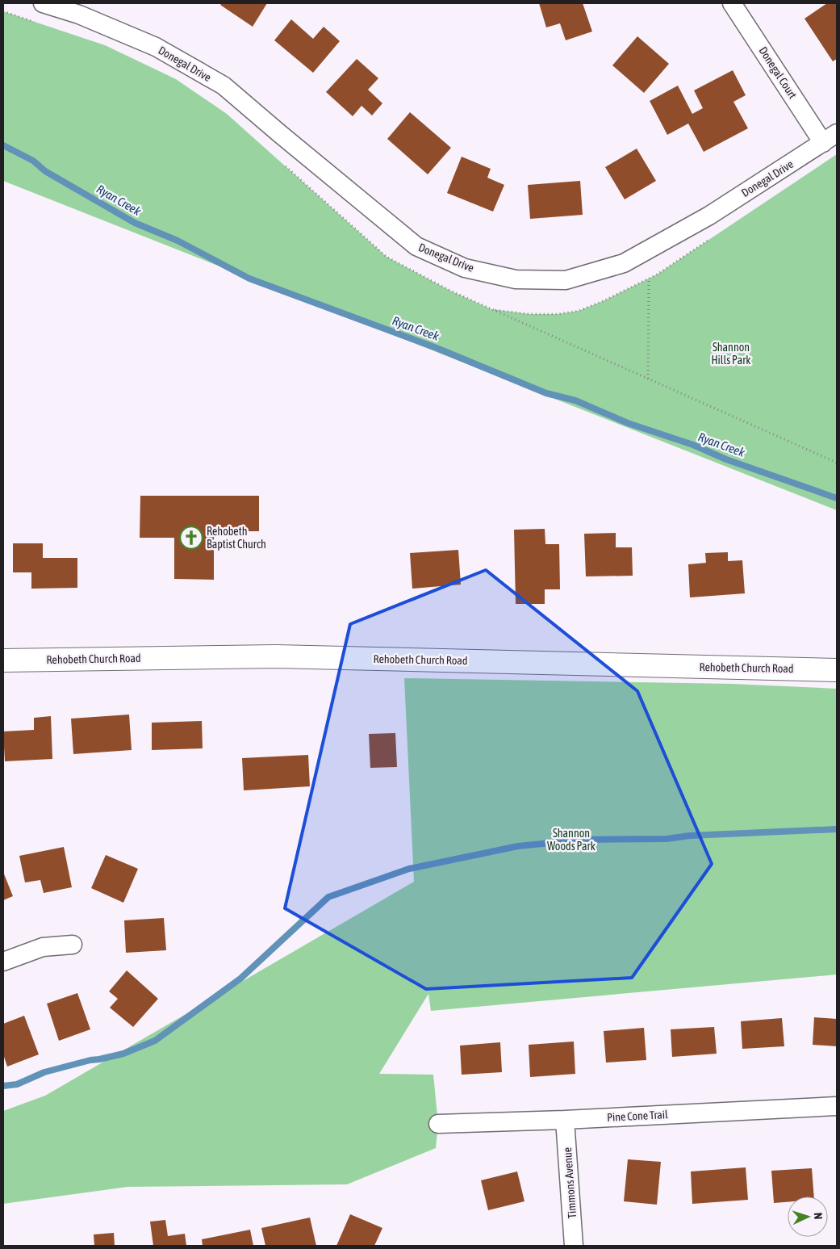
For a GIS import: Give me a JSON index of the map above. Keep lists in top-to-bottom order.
{
  "streets": {
    "street": [
      "Donegal Drive",
      "Donegal Court",
      "Rehobeth Church Road",
      "Pine Cone Trail",
      "Timmons Avenue"
    ]
  },
  "crossings": [
    ["Donegal Drive", "Donegal Court"],
    ["Pine Cone Trail", "Timmons Avenue"]
  ],
  "water": ["Ryan Creek"],
  "parks": ["Shannon Hills Park", "Shannon Woods Park"],
  "places": {
    "church": ["Rehobeth Baptist Church"]
  },
  "north": "right"
}
